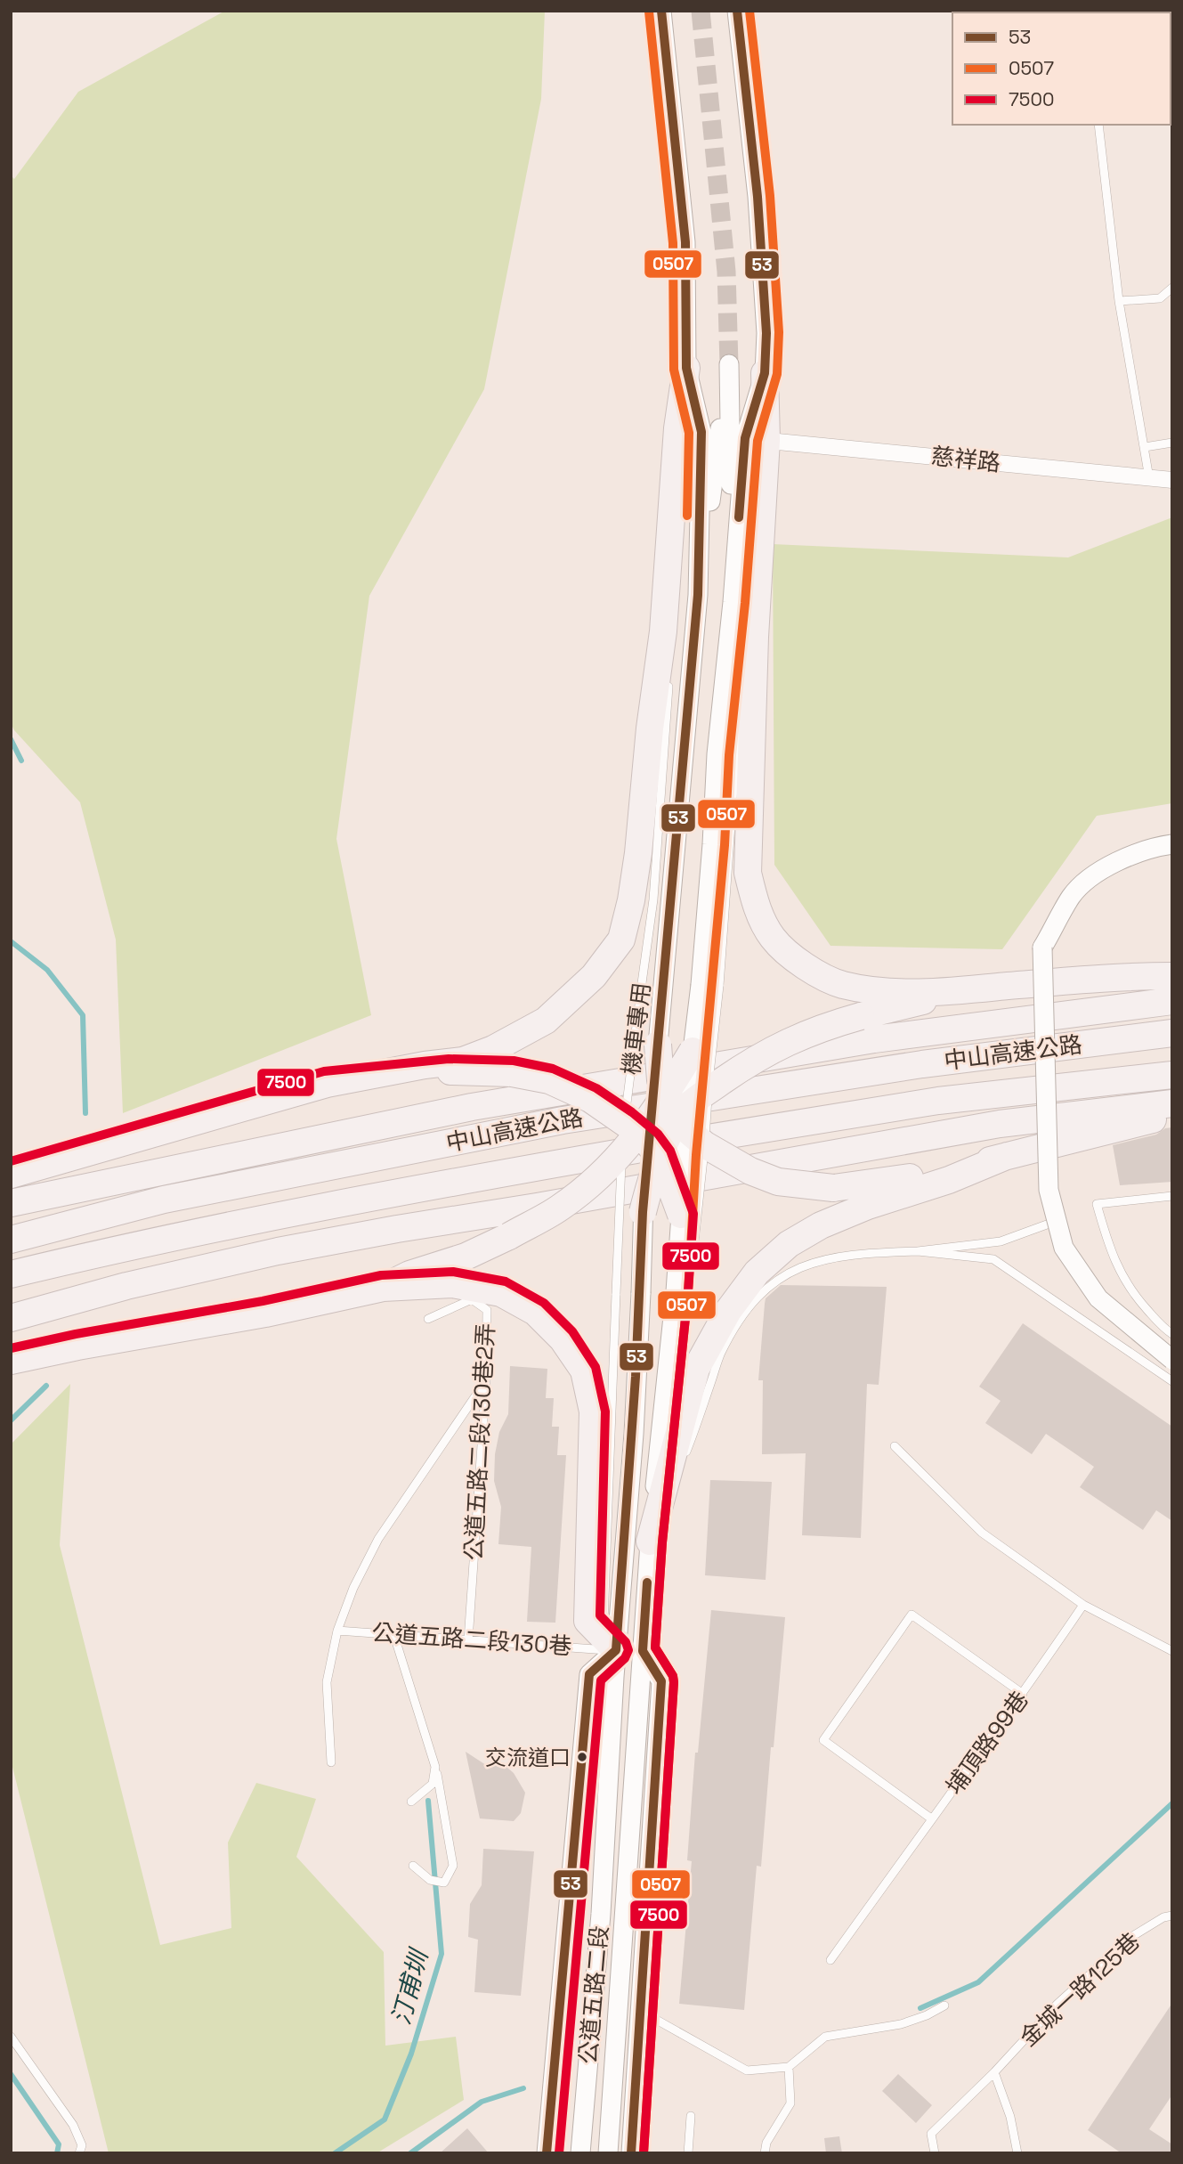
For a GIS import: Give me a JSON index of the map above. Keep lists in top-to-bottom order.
{
  "streets": {
    "highway": ["中山高速公路"],
    "street": ["慈祥路", "公道五路二段"],
    "lane": [
      "機車專用",
      "公道五路二段130巷2弄",
      "公道五路二段130巷",
      "埔頂路99巷",
      "金城一路125巷"
    ]
  },
  "crossings": [
    ["公道五路二段130巷2弄", "公道五路二段130巷"],
    ["公道五路二段130巷", "公道五路二段"]
  ],
  "water": ["汀甫圳"],
  "places": ["交流道口"],
  "lines": ["transit line 53", "transit line 0507", "transit line 7500"],
  "legend": ["53", "0507", "7500"]
}
